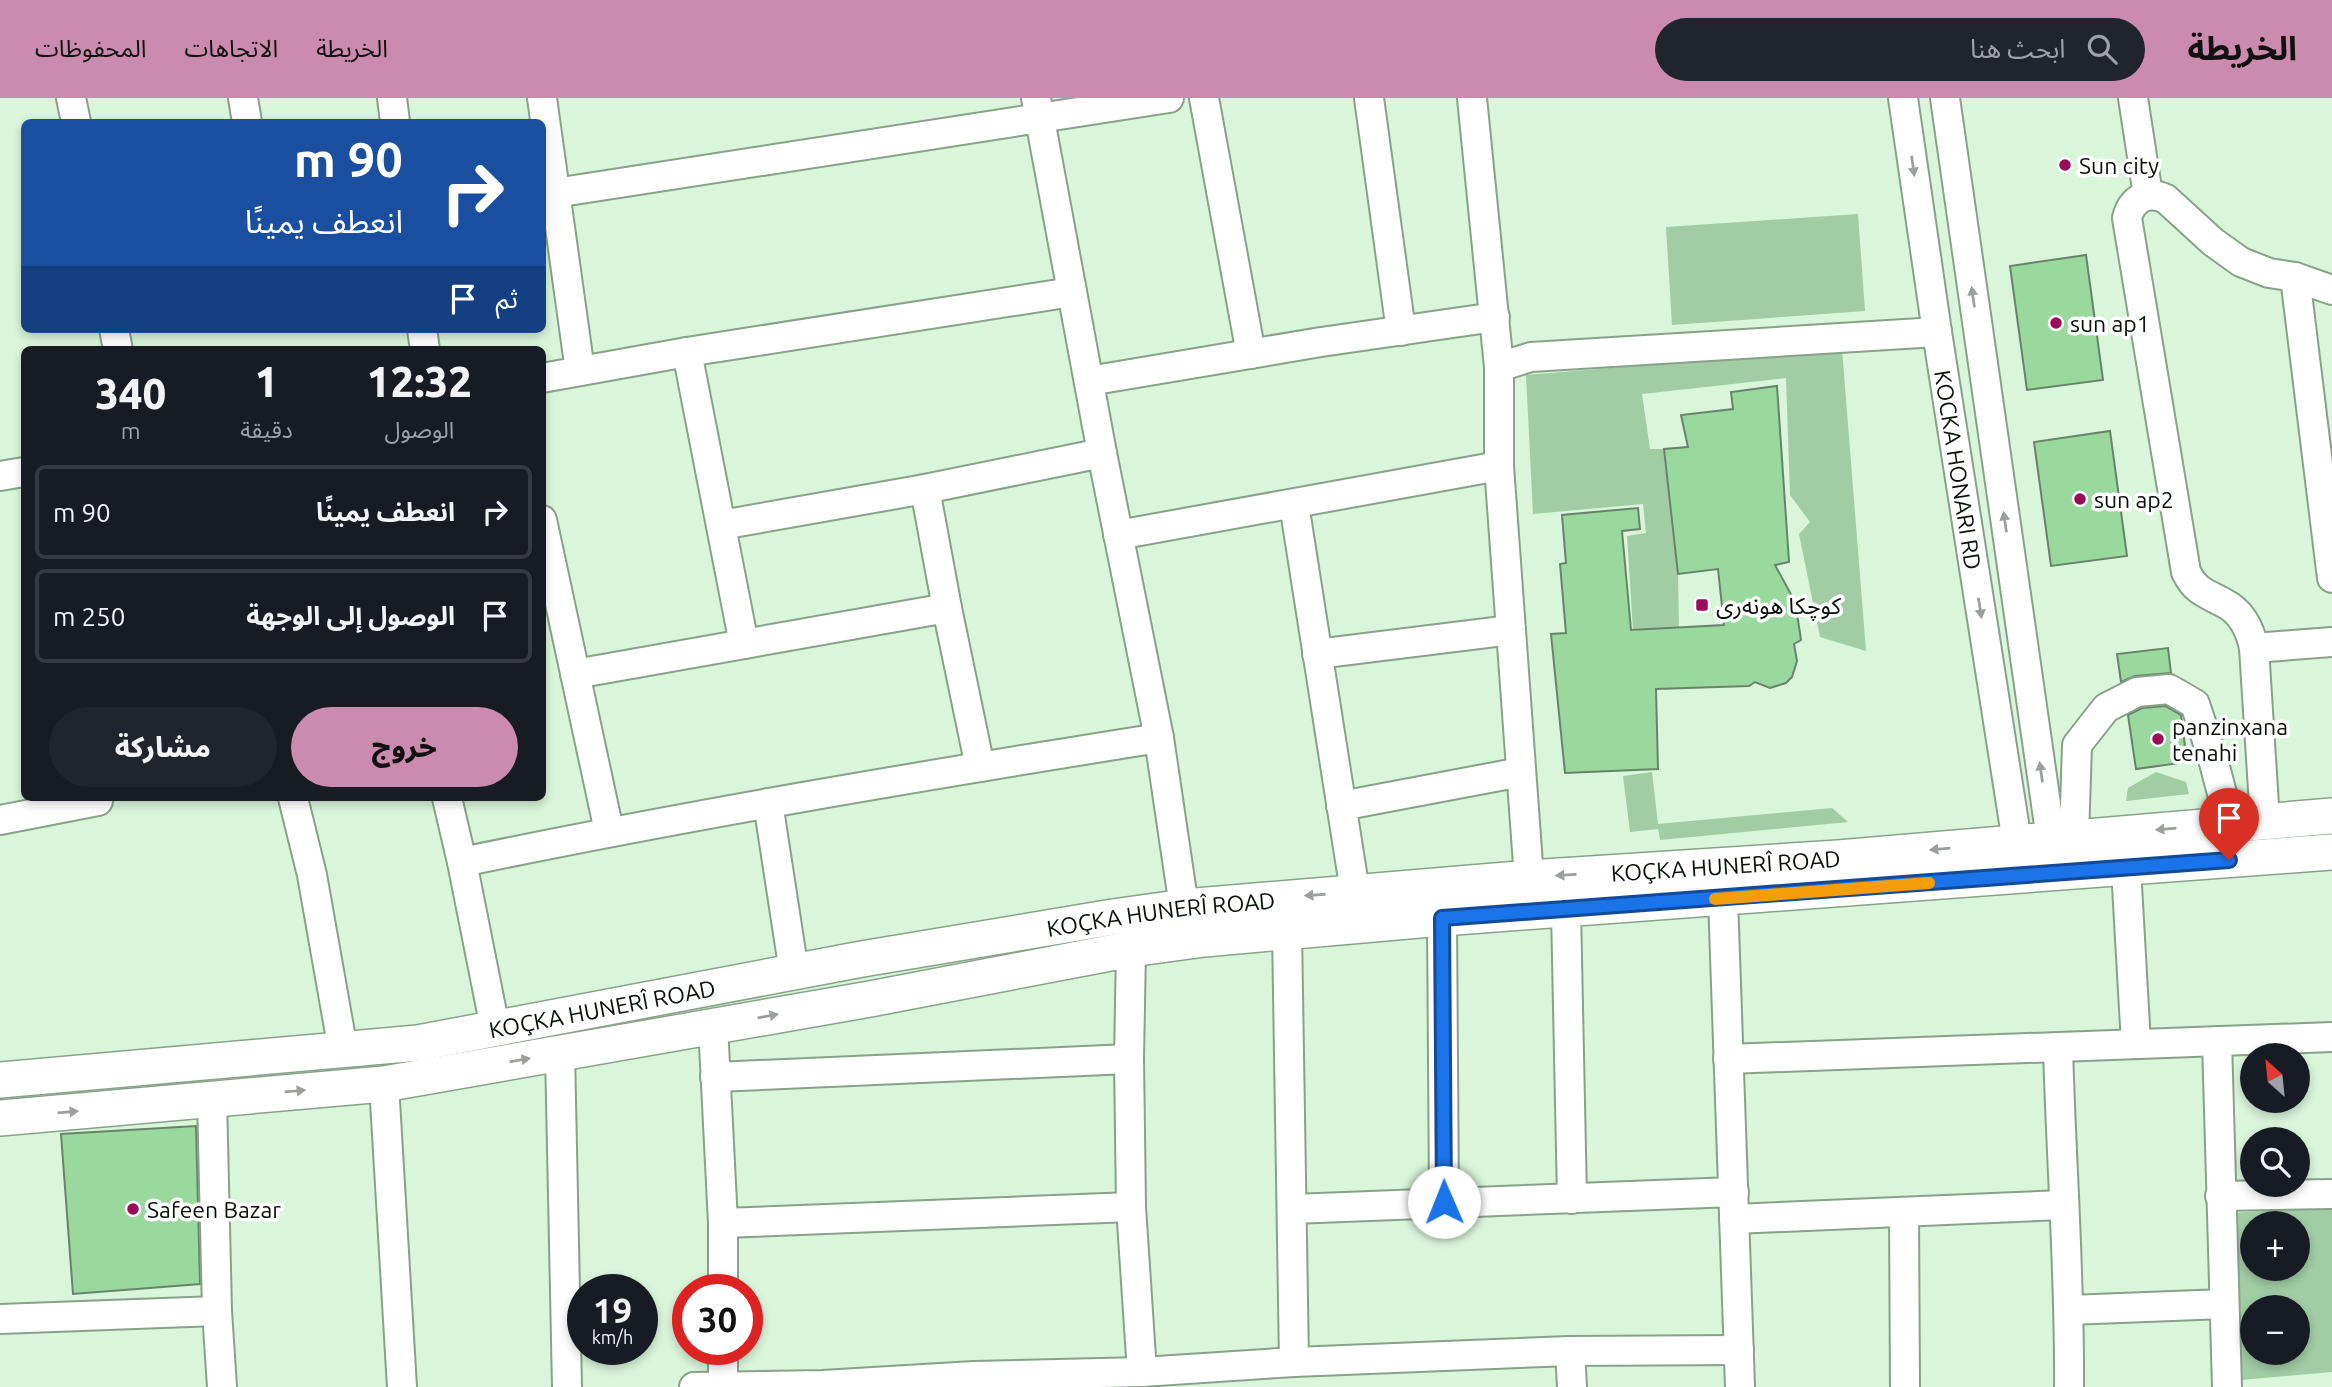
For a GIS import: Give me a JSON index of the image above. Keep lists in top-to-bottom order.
{
  "streets": {
    "main road": ["KOÇKA HUNERÎ ROAD"],
    "street": ["KOCKA HONARI RD"]
  },
  "crossings": [
    ["KOCKA HONARI RD", "KOÇKA HUNERÎ ROAD"]
  ],
  "places": {
    "other": [
      "Sun city",
      "sun ap1",
      "sun ap2",
      "panzinxana tenahi",
      "Safeen Bazar"
    ],
    "transit": ["كوچكا هونەری"]
  },
  "north": "top left",
  "page": {
    "header": "الخريطة",
    "search": "ابحث هنا",
    "nav": ["الخريطة", "الاتجاهات", "المحفوظات"],
    "turn": ["90 m", "انعطف يمينًا"],
    "then": "ثم",
    "eta": [
      "12:32",
      "الوصول",
      "1",
      "دقيقة",
      "340",
      "m"
    ],
    "list": [
      {
        "name": "انعطف يمينًا",
        "value": "90 m"
      },
      {
        "name": "الوصول إلى الوجهة",
        "value": "250 m"
      }
    ],
    "buttons": ["خروج", "مشاركة"],
    "map_buttons": ["+", "−"],
    "speed": "19 km/h",
    "limit": "30"
  }
}
